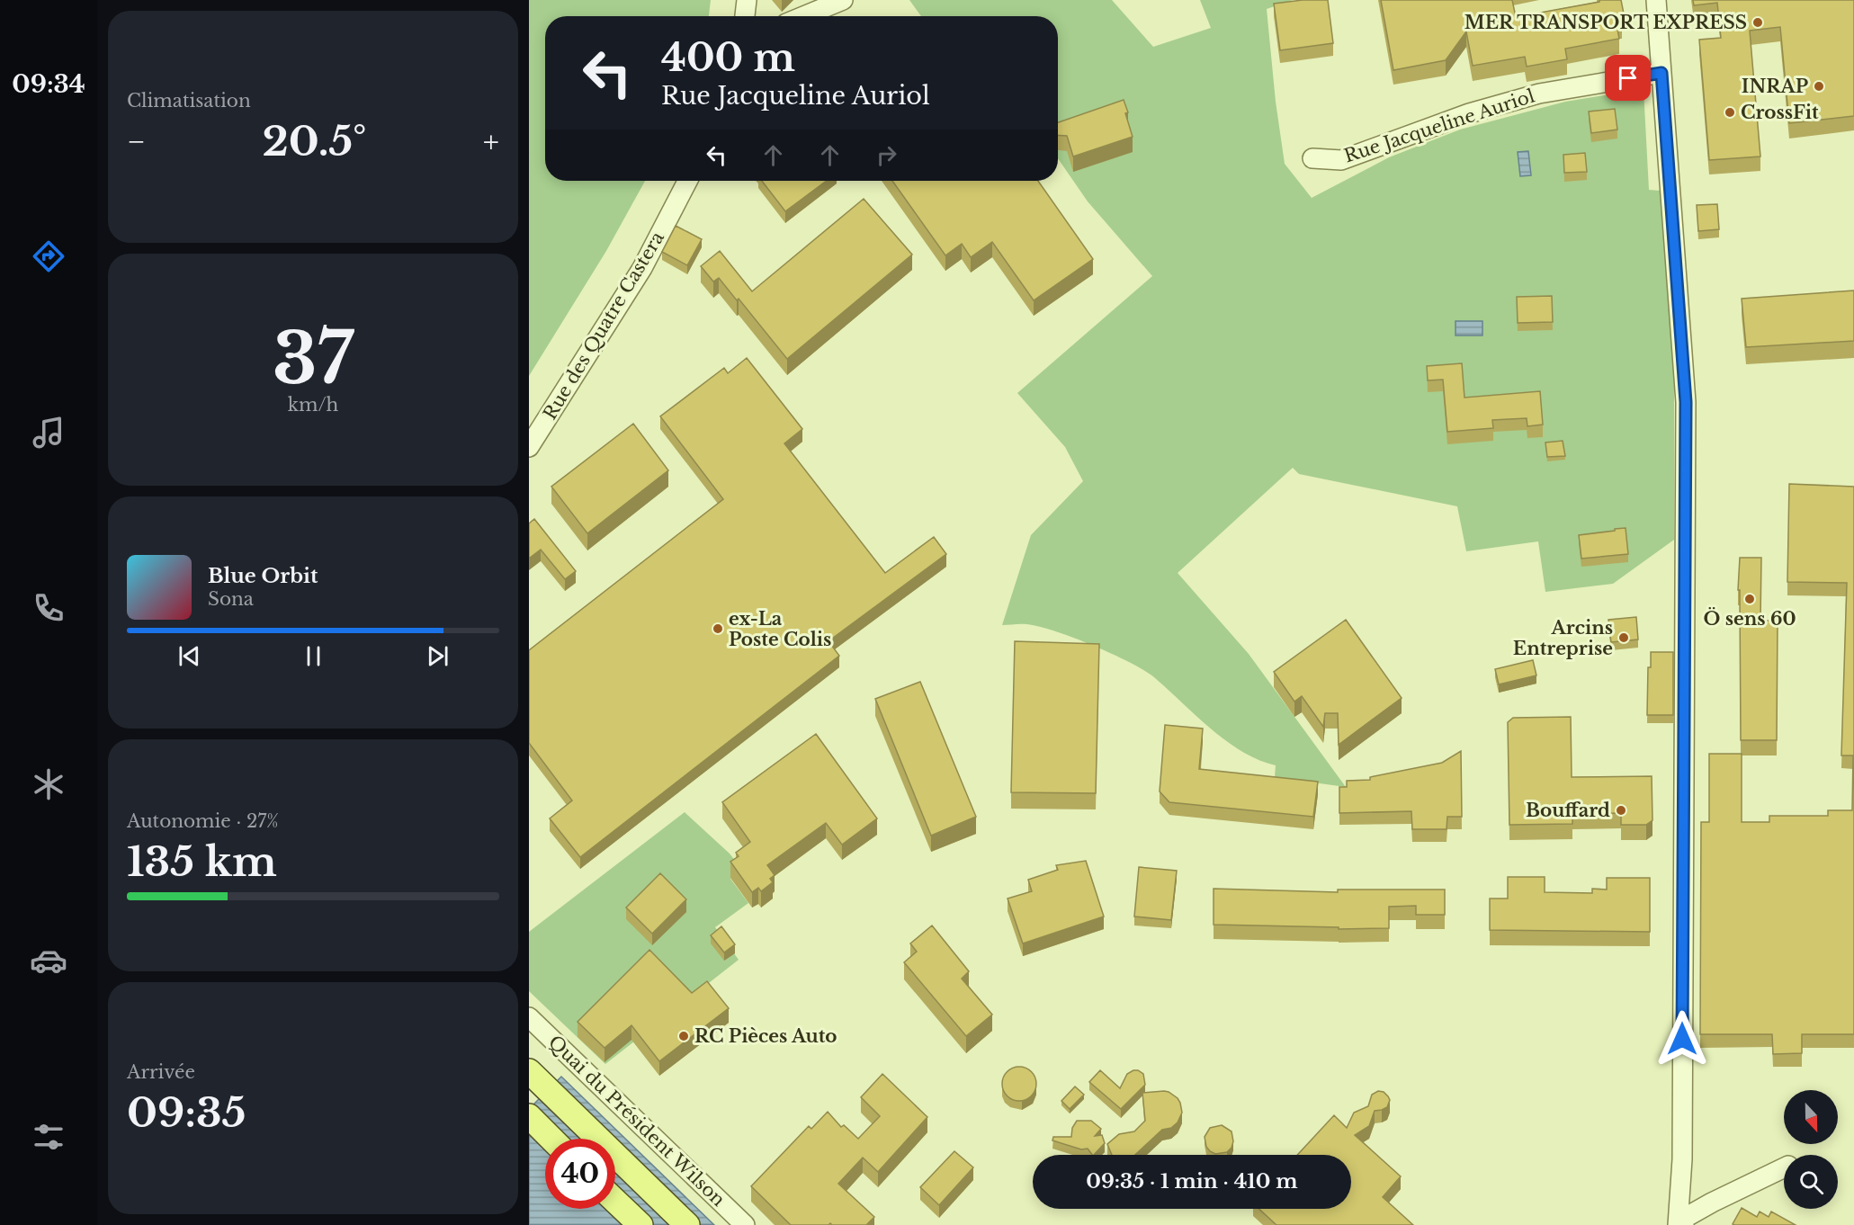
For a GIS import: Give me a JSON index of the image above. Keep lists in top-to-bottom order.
{
  "streets": {
    "street": ["Rue Jacqueline Auriol", "Rue des Quatre Castera", "Quai du Président Wilson"]
  },
  "places": [
    "MER TRANSPORT EXPRESS",
    "INRAP",
    "CrossFit",
    "Ö sens 60",
    "ex-La Poste Colis",
    "Arcins Entreprise",
    "Bouffard",
    "RC Pièces Auto"
  ],
  "north": "bottom",
  "page": {
    "tabs": "09:34",
    "tile": [
      "Climatisation",
      ["37", "km/h"],
      ["Autonomie · 27%", "135 km"],
      ["Arrivée", "09:35"]
    ],
    "turn": ["400 m", "Rue Jacqueline Auriol"],
    "heat": ["−", "20.5°", "+"],
    "song": ["Blue Orbit", "Sona"],
    "limit": "40",
    "trip": "09:35 · 1 min · 410 m"
  }
}
